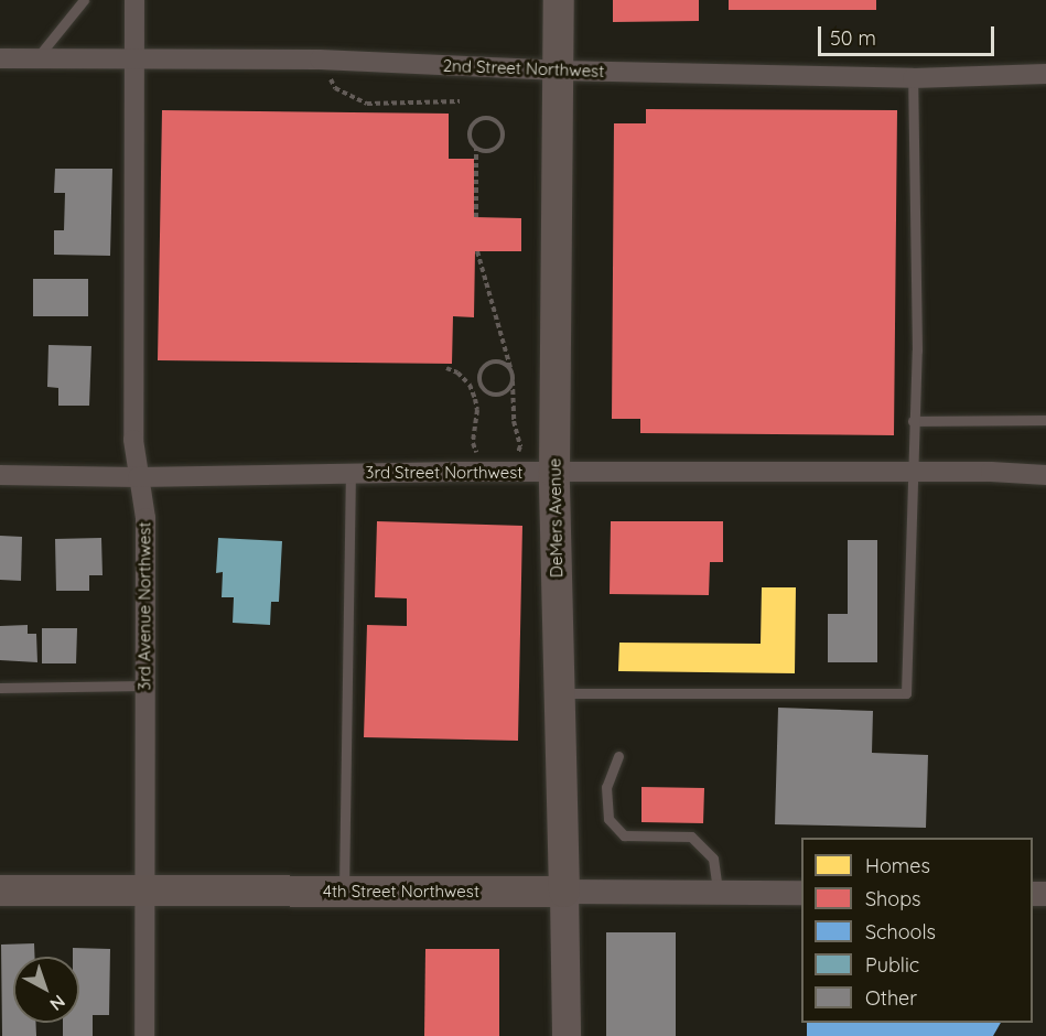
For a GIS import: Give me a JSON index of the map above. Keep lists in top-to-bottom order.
{
  "streets": {
    "main road": ["DeMers Avenue", "4th Street Northwest"],
    "street": ["2nd Street Northwest", "3rd Street Northwest", "3rd Avenue Northwest"]
  },
  "crossings": [
    ["2nd Street Northwest", "DeMers Avenue"],
    ["2nd Street Northwest", "3rd Avenue Northwest"],
    ["3rd Street Northwest", "DeMers Avenue"],
    ["3rd Street Northwest", "3rd Avenue Northwest"],
    ["DeMers Avenue", "4th Street Northwest"],
    ["3rd Avenue Northwest", "4th Street Northwest"]
  ],
  "legend": [
    "Homes",
    "Shops",
    "Schools",
    "Public",
    "Other"
  ],
  "scale_bar": "50 m",
  "north": "bottom right"
}
